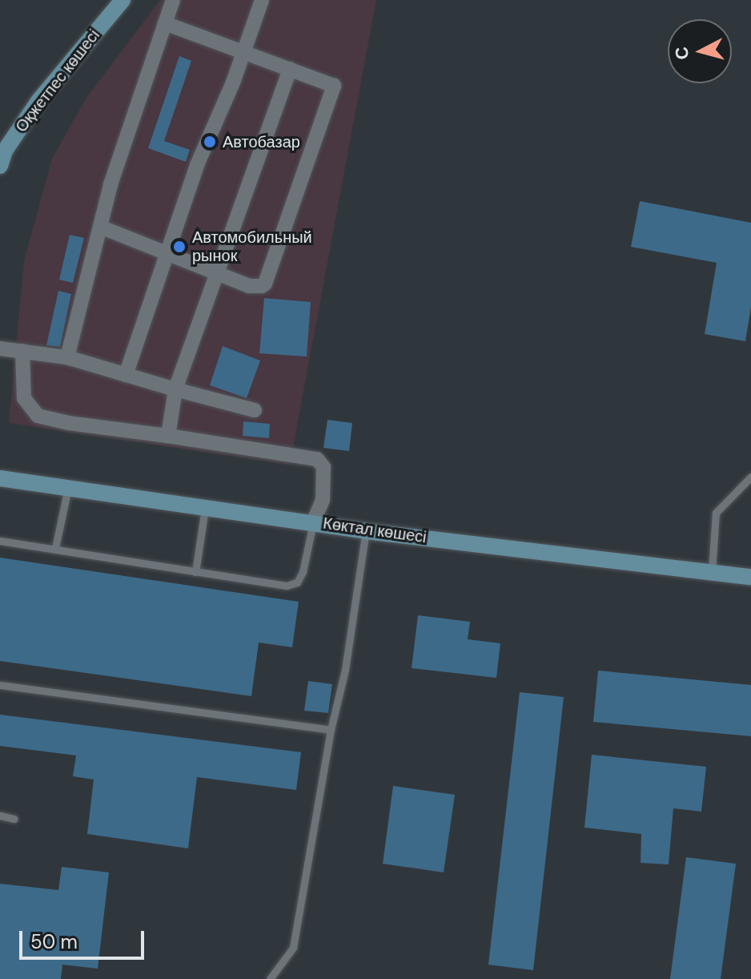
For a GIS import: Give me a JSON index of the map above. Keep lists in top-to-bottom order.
{
  "streets": {
    "street": ["Оқжетпес көшесі", "Көктал көшесі"]
  },
  "places": ["Автобазар", "Автомобильный рынок"],
  "scale_bar": "50 m",
  "north": "left"
}
